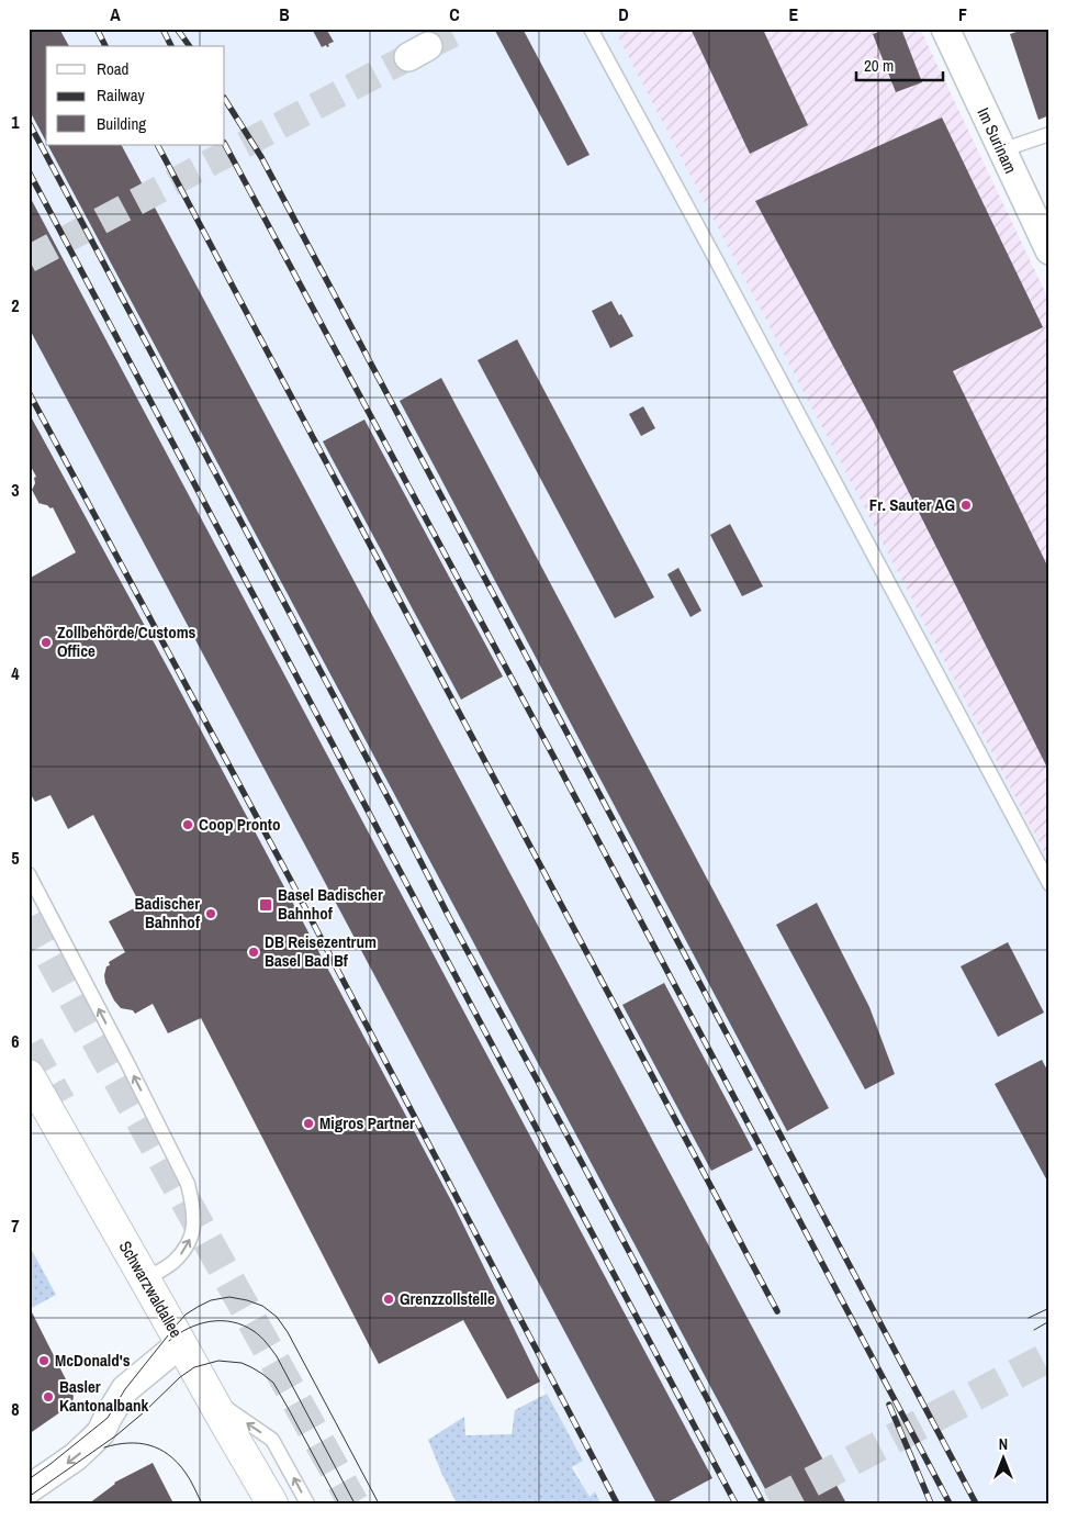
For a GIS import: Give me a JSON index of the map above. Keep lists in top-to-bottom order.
{
  "streets": {
    "main road": ["Schwarzwaldallee"],
    "street": ["Im Surinam"]
  },
  "places": {
    "other": [
      "Fr. Sauter AG",
      "Zollbehörde/Customs Office",
      "Coop Pronto",
      "Badischer Bahnhof",
      "DB Reisezentrum Basel Bad Bf",
      "Migros Partner",
      "Grenzzollstelle",
      "McDonald's",
      "Basler Kantonalbank"
    ],
    "transit": ["Basel Badischer Bahnhof"]
  },
  "legend": ["Road", "Railway", "Building"],
  "scale_bar": "20 m",
  "north": "top",
  "grid": {
    "columns": [
      "A",
      "B",
      "C",
      "D",
      "E",
      "F"
    ],
    "rows": [
      "1",
      "2",
      "3",
      "4",
      "5",
      "6",
      "7",
      "8"
    ]
  }
}
